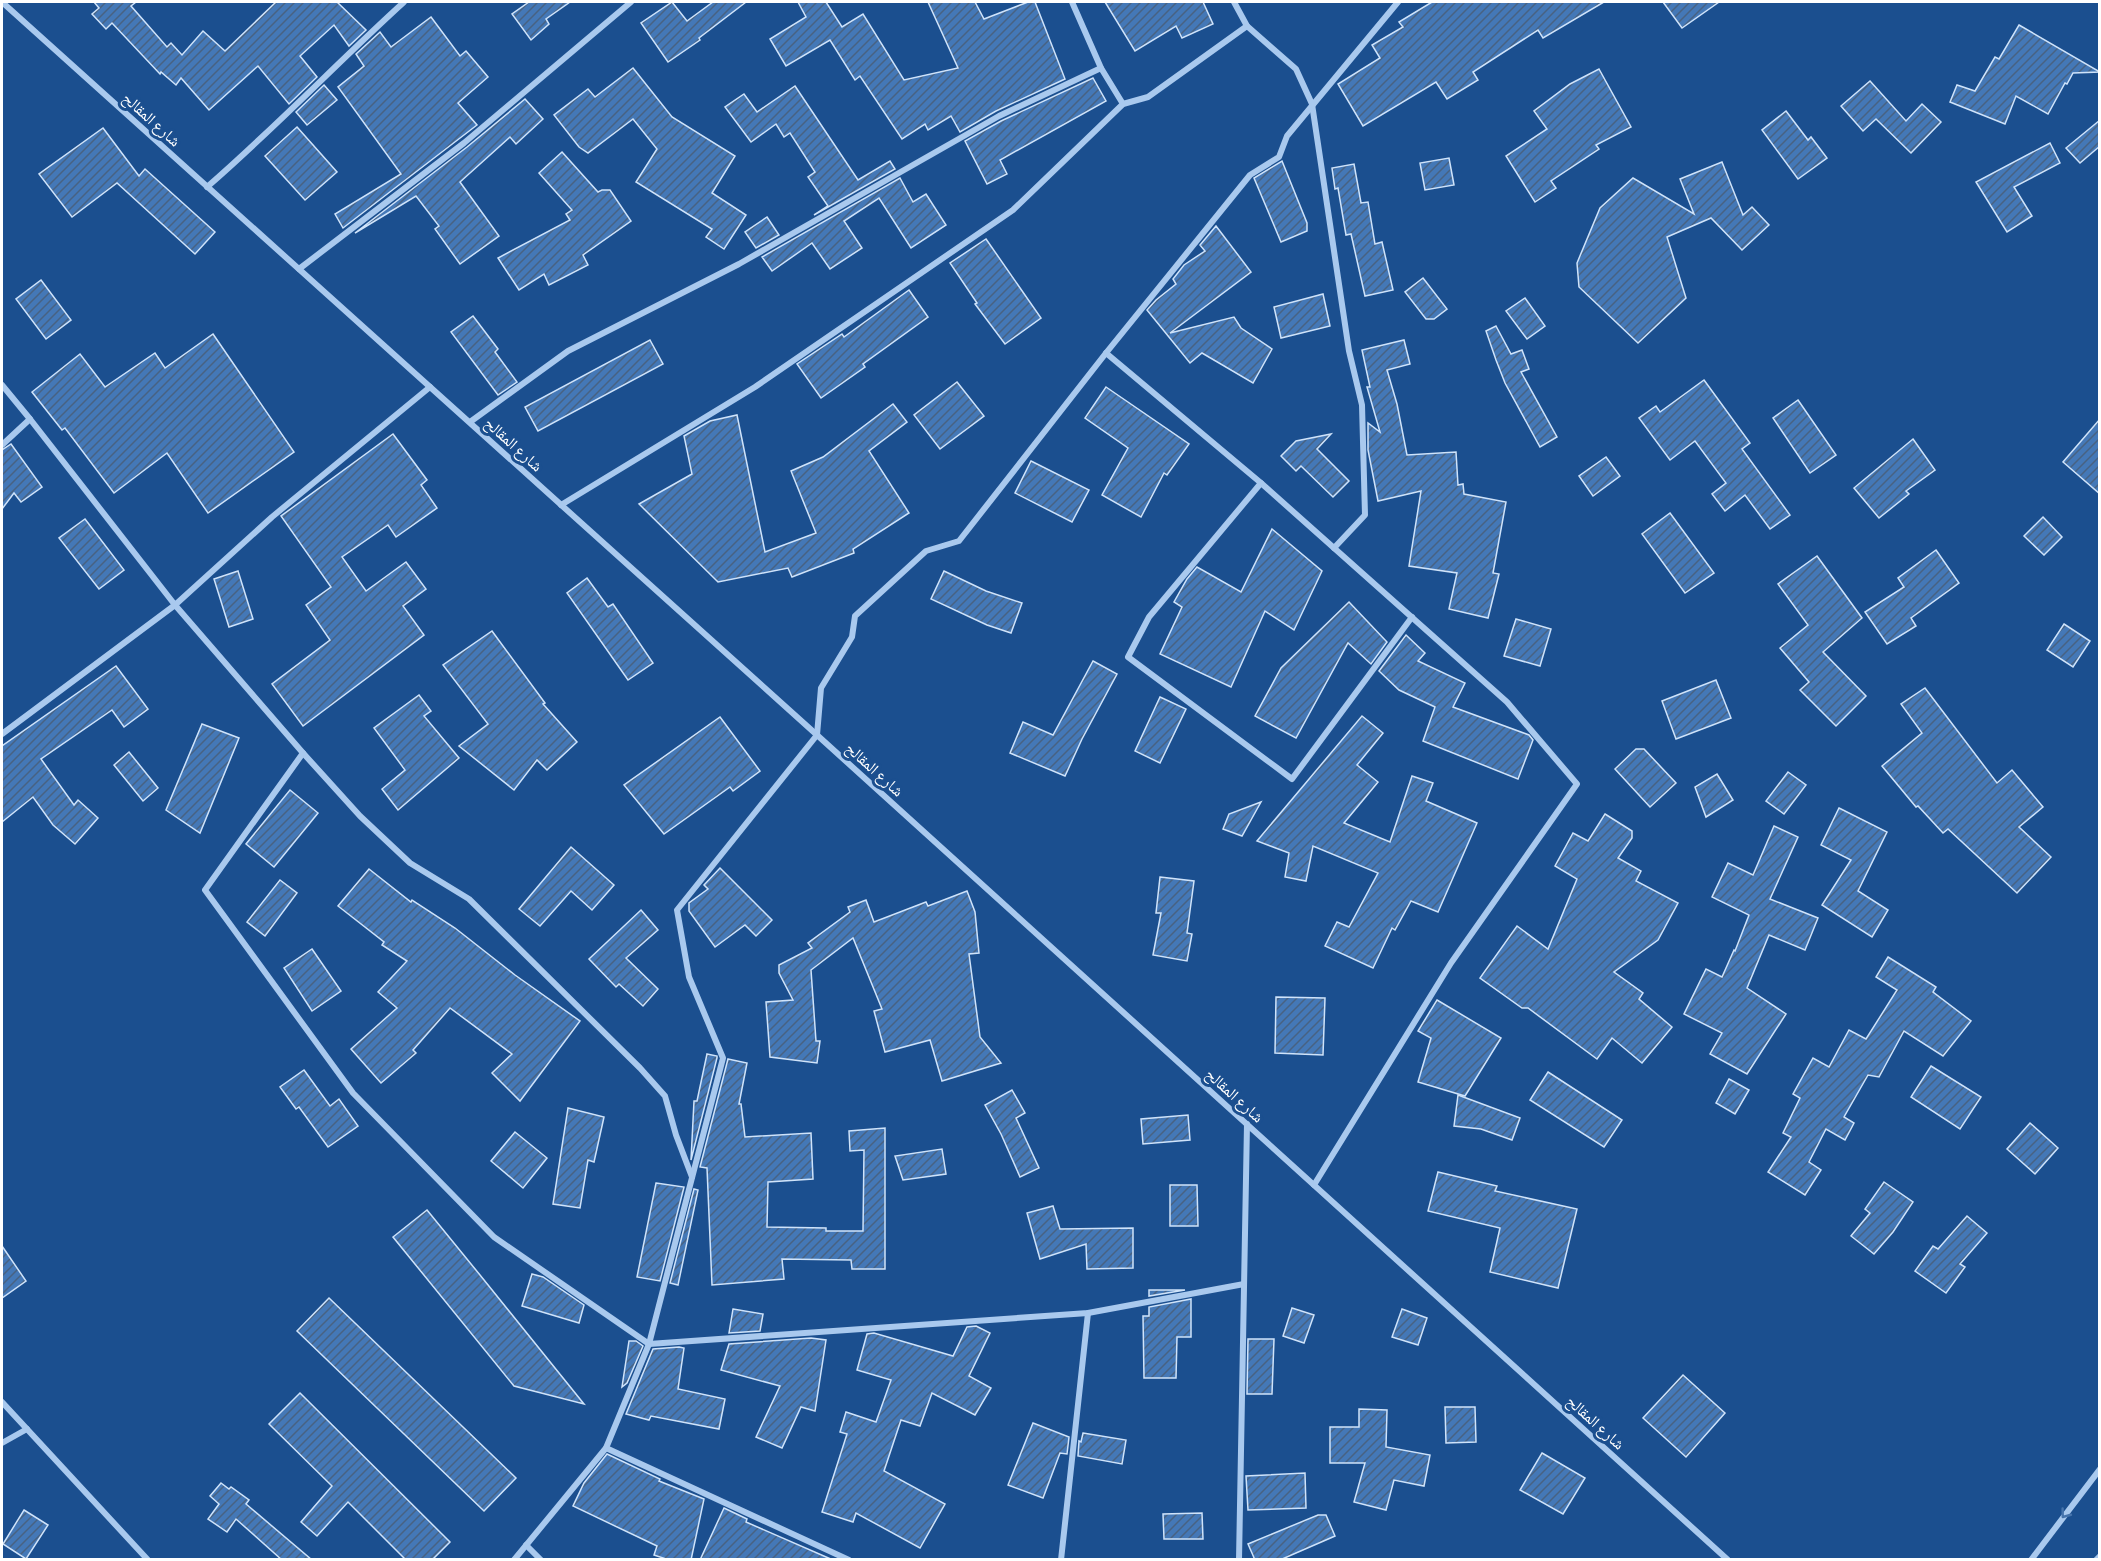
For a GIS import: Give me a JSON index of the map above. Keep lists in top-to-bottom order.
{
  "streets": {
    "street": ["شارع المقالح"]
  }
}
